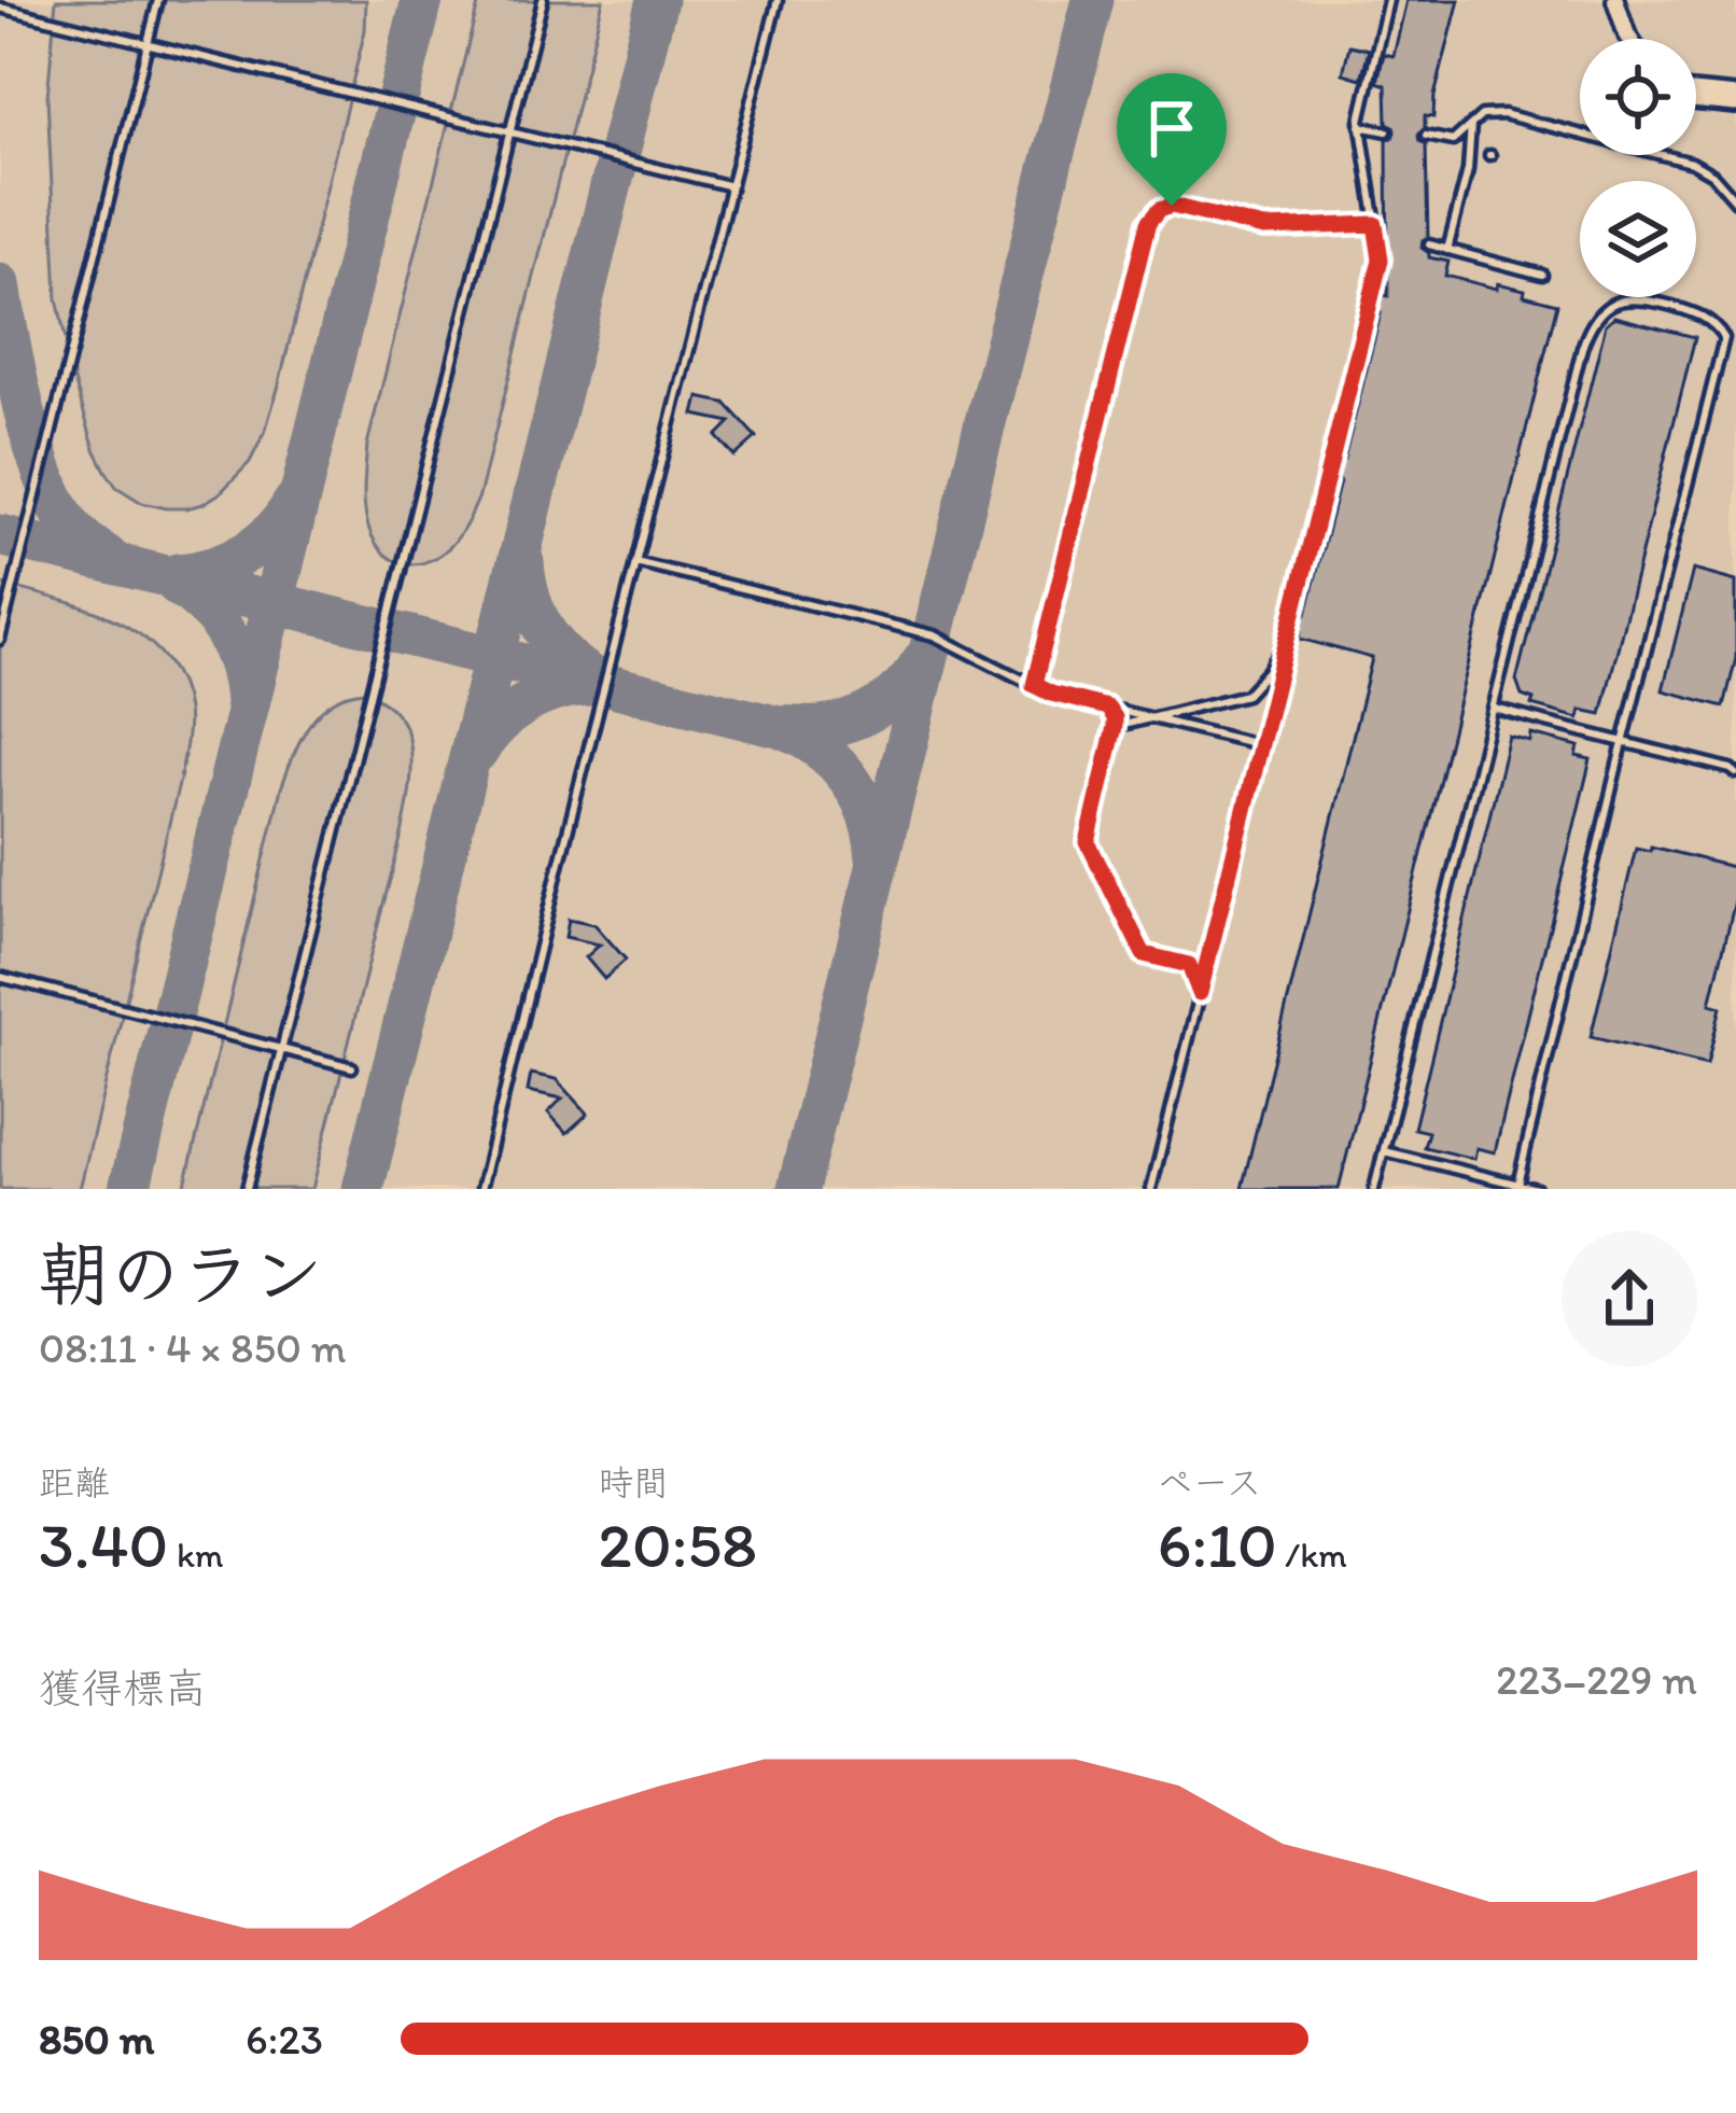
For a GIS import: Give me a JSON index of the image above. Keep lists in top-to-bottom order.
{
  "page": {
    "heading": ["朝のラン", "08:11 · 4 × 850 m"],
    "stats": [
      ["距離", "3.40 km"],
      ["時間", "20:58"],
      ["ペース", "6:10 /km"]
    ],
    "chart": ["獲得標高", "223–229 m"],
    "list": [
      {
        "name": "850 m",
        "note": "6:23"
      }
    ]
  }
}
